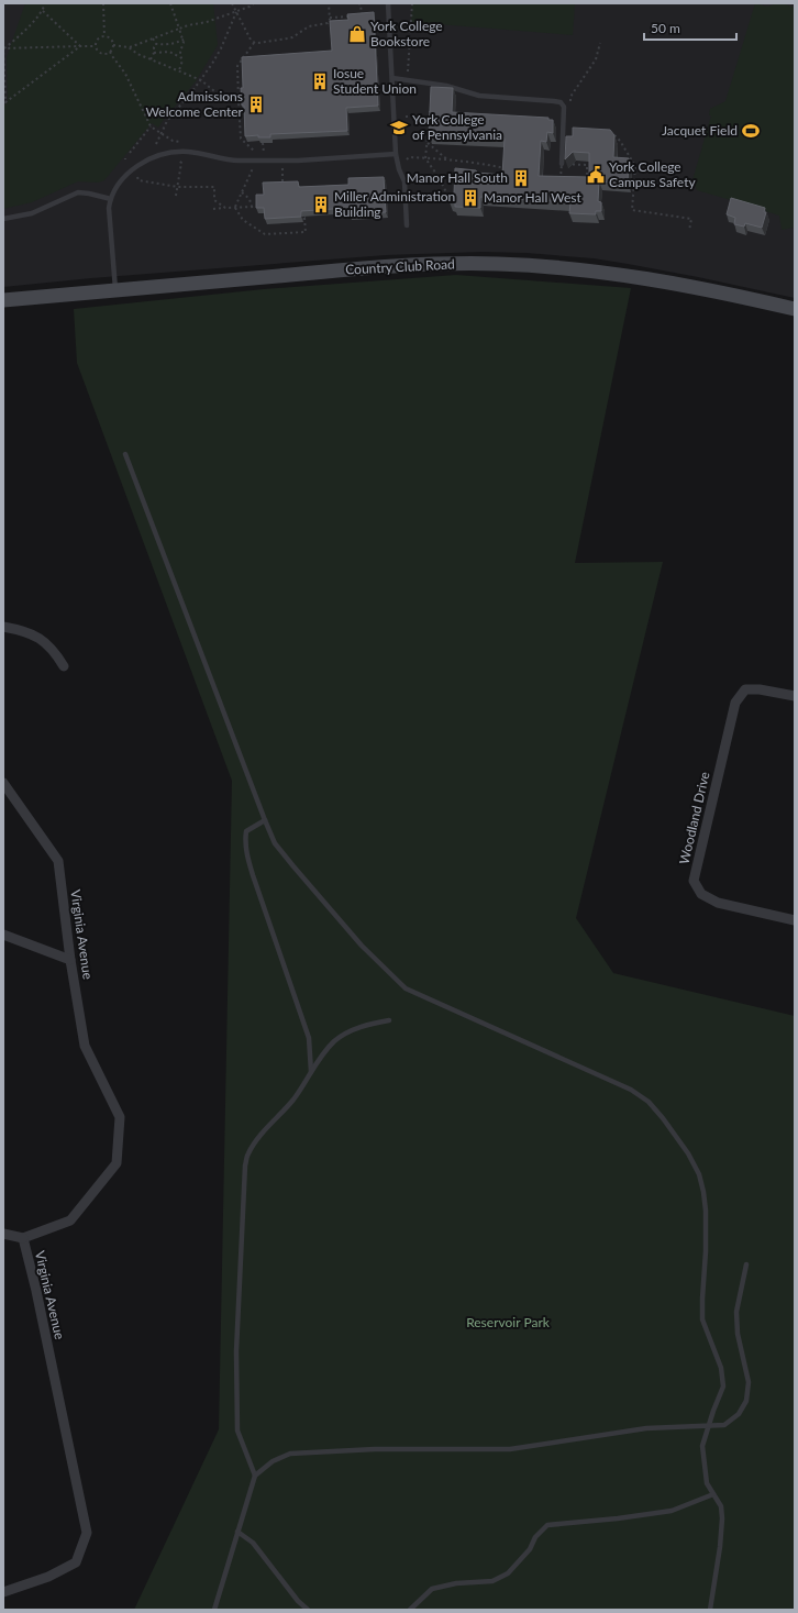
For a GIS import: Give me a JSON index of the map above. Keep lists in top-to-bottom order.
{
  "streets": {
    "main road": ["Country Club Road"],
    "street": ["Woodland Drive", "Virginia Avenue"]
  },
  "parks": ["Reservoir Park"],
  "places": {
    "shop": ["York College Bookstore"],
    "building": [
      "Iosue Student Union",
      "Admissions Welcome Center",
      "Manor Hall South",
      "Manor Hall West",
      "Miller Administration Building"
    ],
    "school or university": ["York College of Pennsylvania"],
    "sports": ["Jacquet Field"],
    "public building": ["York College Campus Safety"]
  },
  "scale_bar": "50 m"
}
